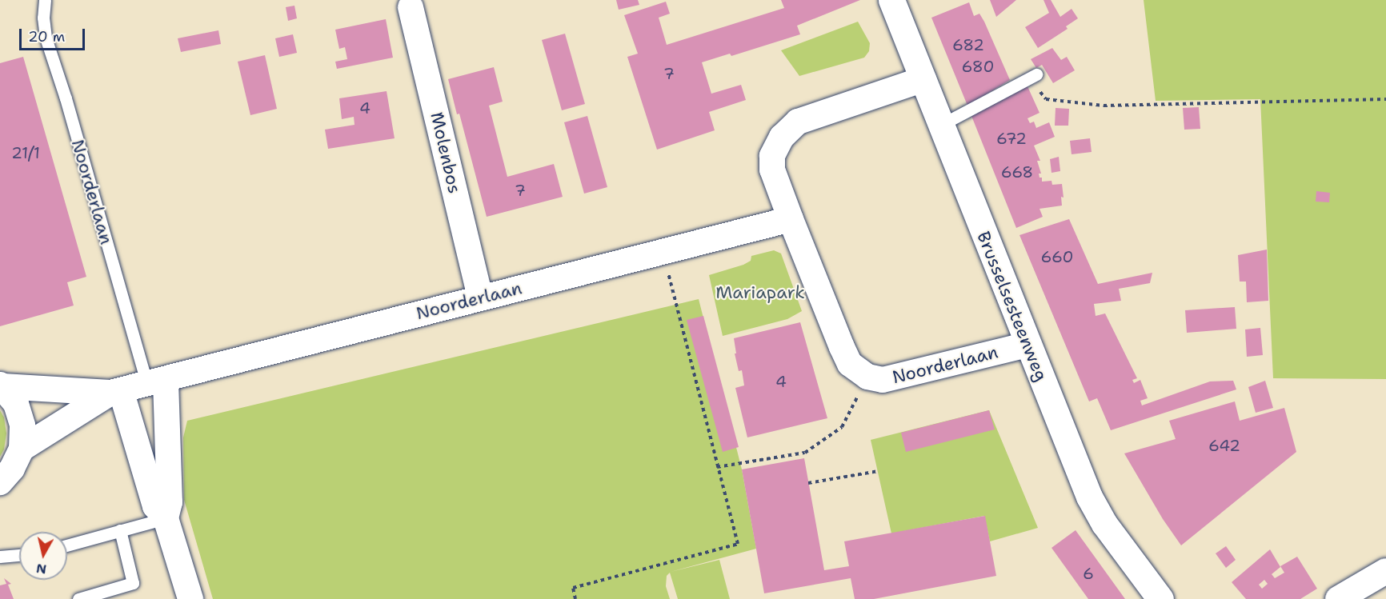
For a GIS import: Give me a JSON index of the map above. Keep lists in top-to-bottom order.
{
  "streets": {
    "street": ["Molenbos", "Noorderlaan", "Brusselsesteenweg"]
  },
  "crossings": [
    ["Molenbos", "Noorderlaan"],
    ["Noorderlaan", "Brusselsesteenweg"]
  ],
  "parks": ["Mariapark"],
  "house_numbers": [
    "682",
    "680",
    "7",
    "4",
    "672",
    "21/1",
    "668",
    "7",
    "660",
    "4",
    "642",
    "6"
  ],
  "scale_bar": "20 m",
  "north": "bottom"
}
